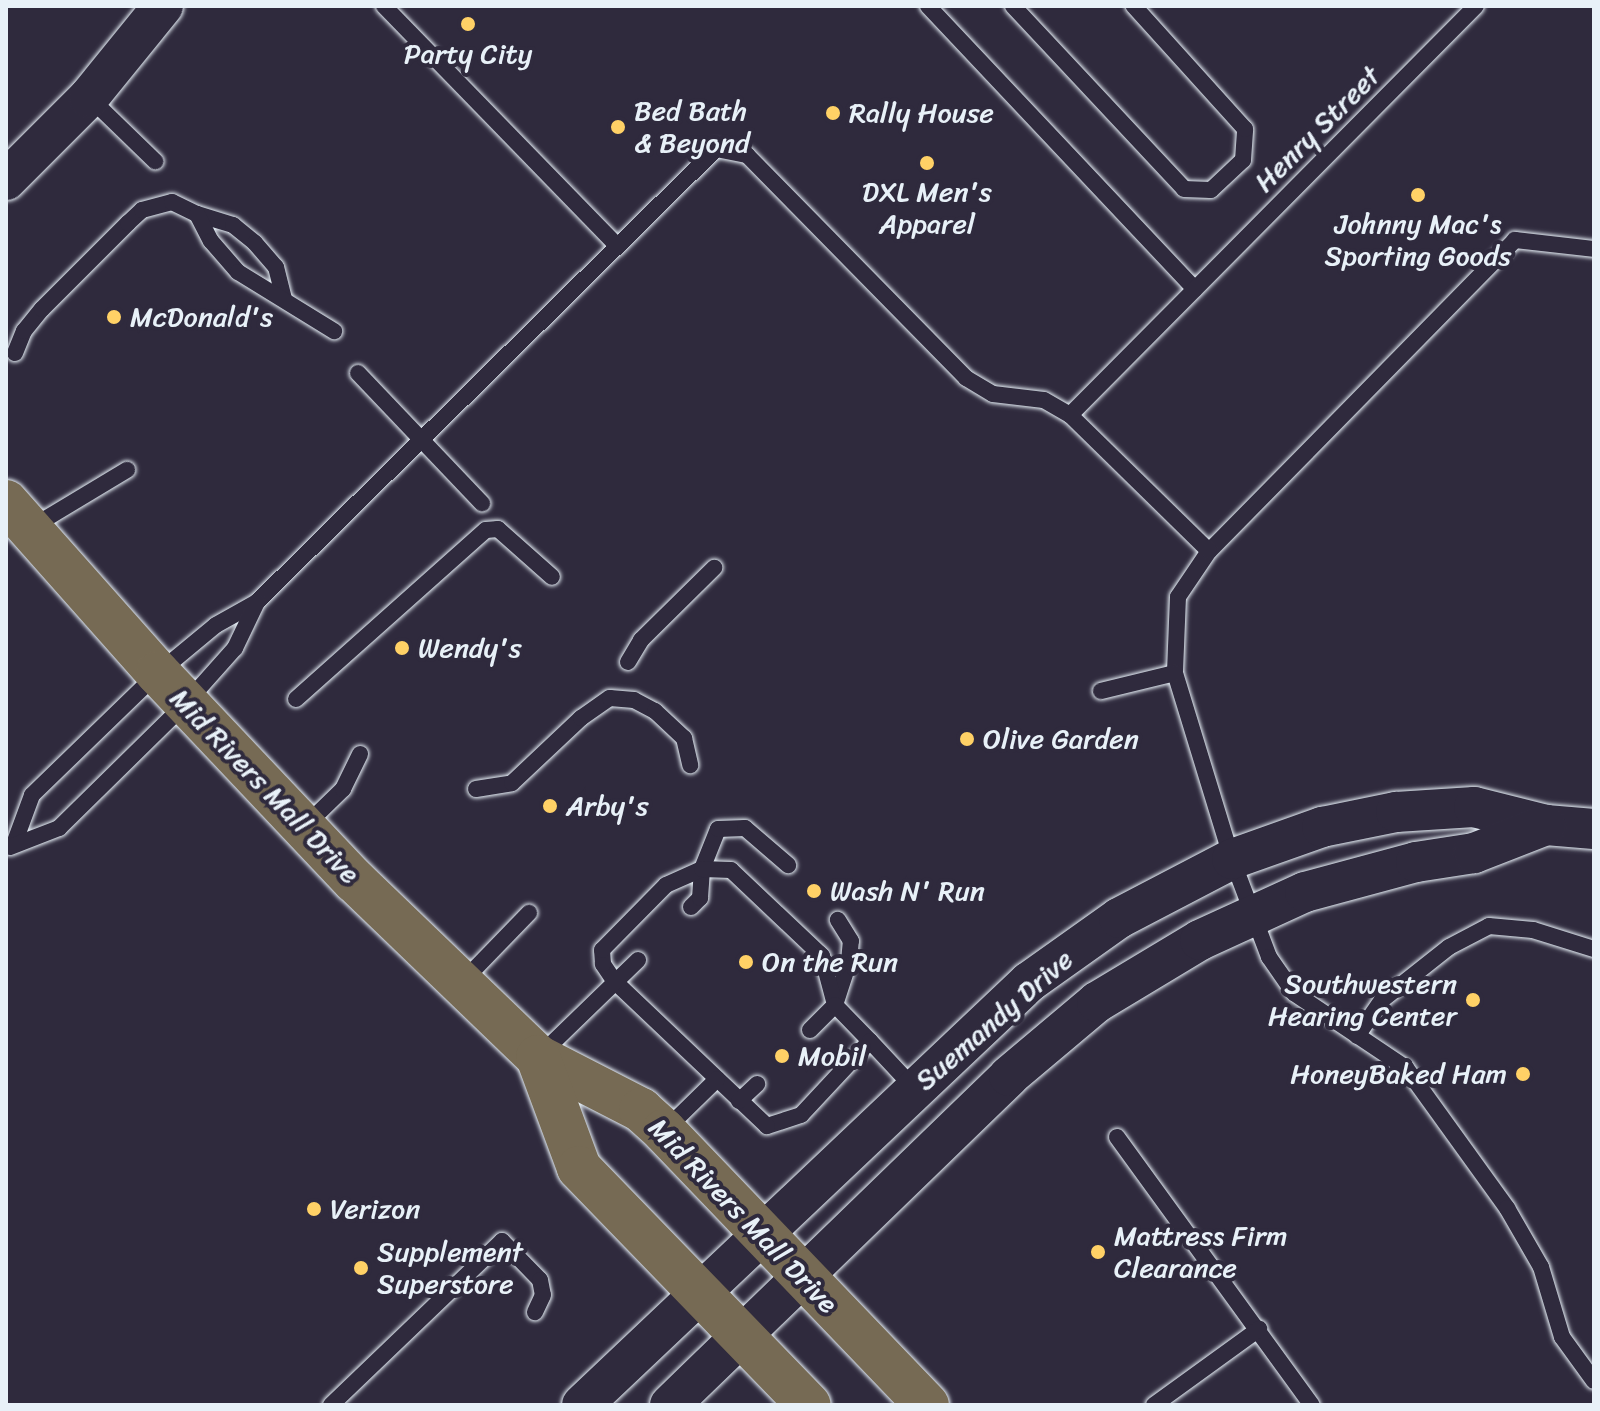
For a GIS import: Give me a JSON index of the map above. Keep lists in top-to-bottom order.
{
  "streets": {
    "main road": ["Mid Rivers Mall Drive"],
    "street": ["Suemandy Drive"],
    "lane": ["Henry Street"]
  },
  "crossings": [
    ["Mid Rivers Mall Drive", "Suemandy Drive"]
  ],
  "places": [
    "Party City",
    "Rally House",
    "Bed Bath & Beyond",
    "DXL Men's Apparel",
    "Johnny Mac's Sporting Goods",
    "McDonald's",
    "Wendy's",
    "Olive Garden",
    "Arby's",
    "Wash N' Run",
    "On the Run",
    "Southwestern Hearing Center",
    "Mobil",
    "HoneyBaked Ham",
    "Verizon",
    "Mattress Firm Clearance",
    "Supplement Superstore"
  ]
}
